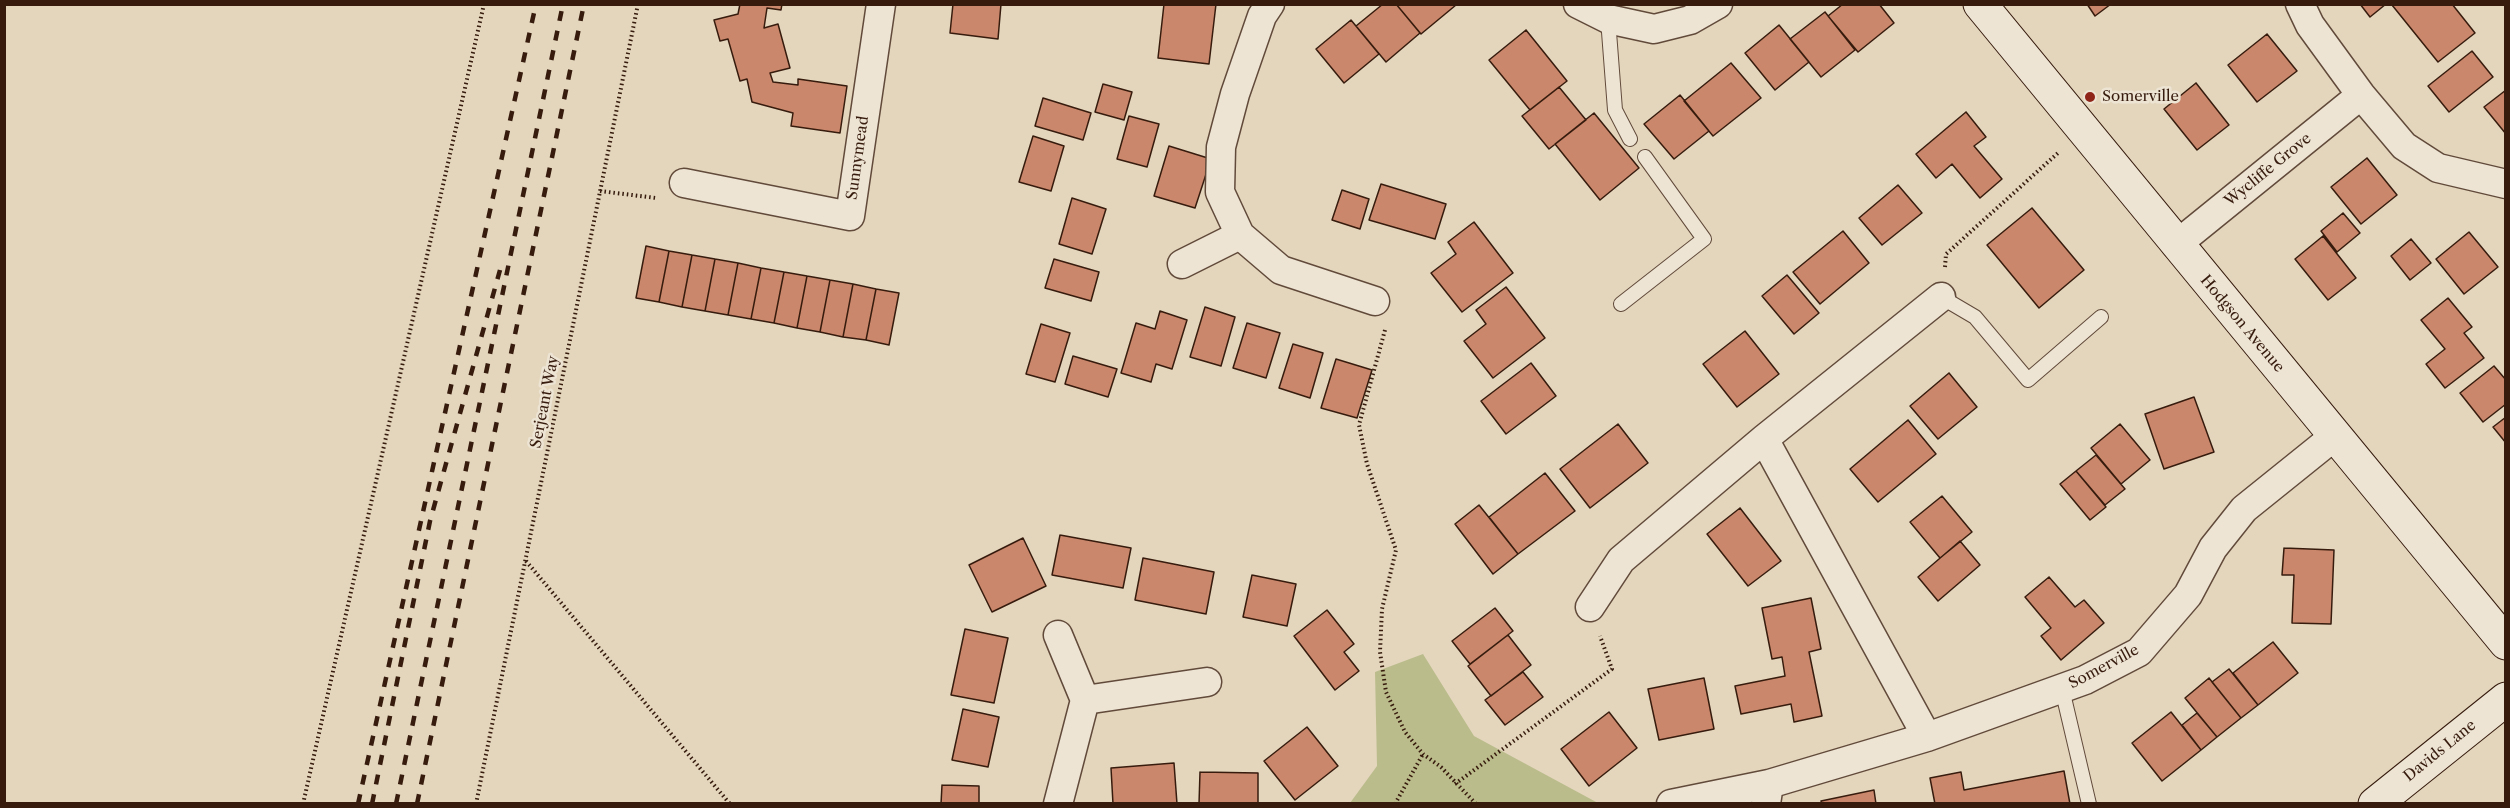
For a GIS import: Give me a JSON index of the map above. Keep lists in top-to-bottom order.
{
  "streets": {
    "street": [
      "Sunnymead",
      "Wycliffe Grove",
      "Hodgson Avenue",
      "Somerville",
      "Davids Lane"
    ],
    "path": ["Serjeant Way"]
  },
  "crossings": [
    ["Wycliffe Grove", "Hodgson Avenue"],
    ["Hodgson Avenue", "Somerville"]
  ],
  "places": ["Somerville"]
}
